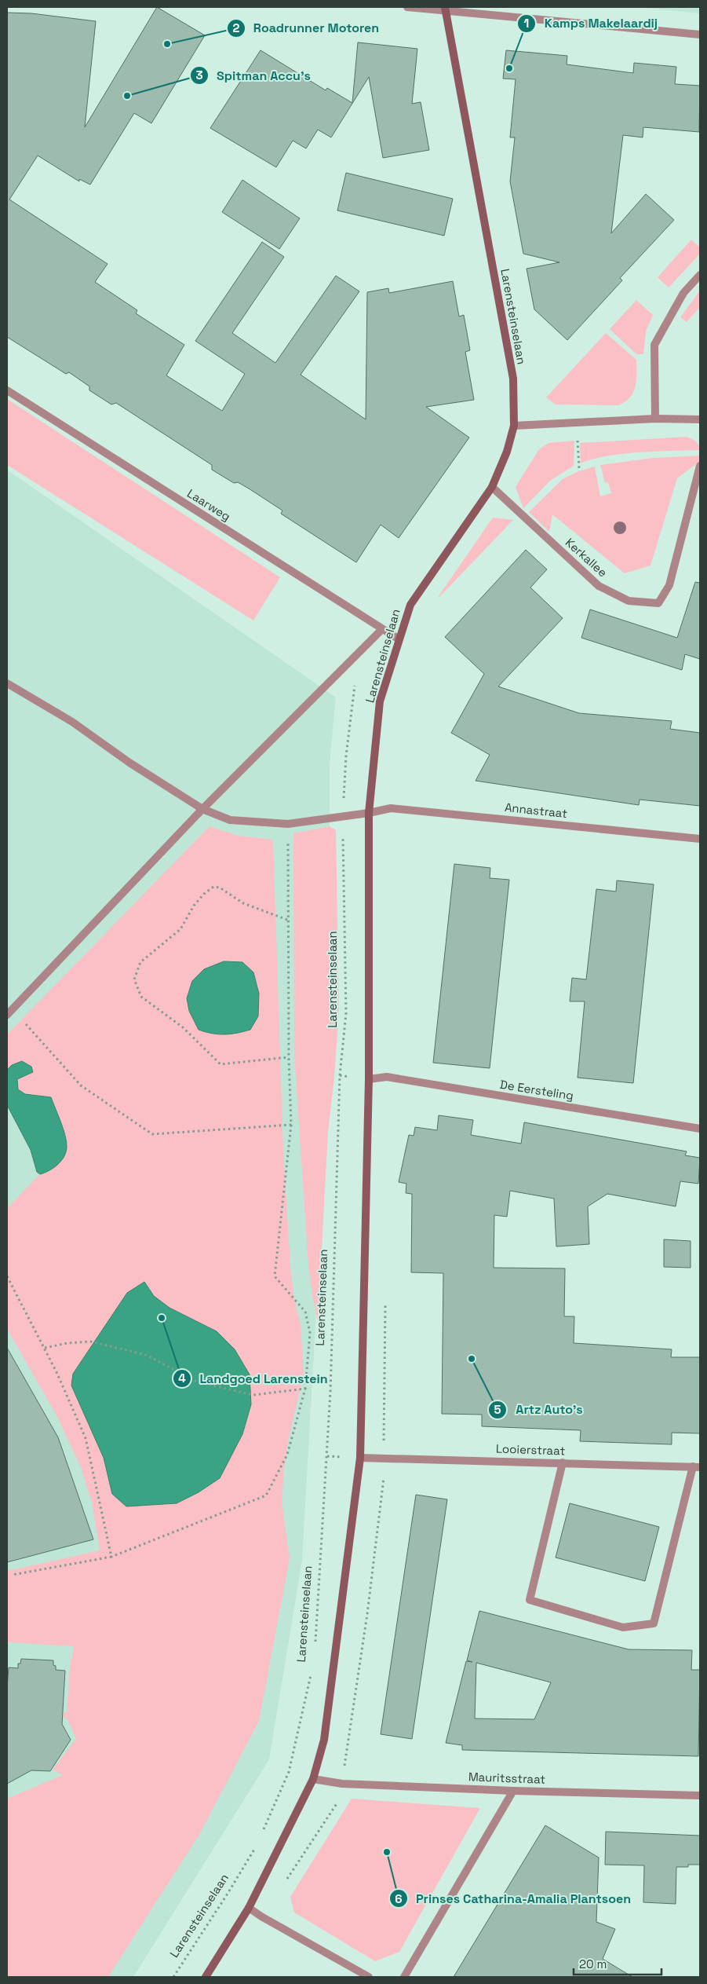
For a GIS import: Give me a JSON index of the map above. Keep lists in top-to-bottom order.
{
  "streets": {
    "main road": ["Larensteinselaan"],
    "street": [
      "Laarweg",
      "Kerkallee",
      "Annastraat",
      "De Eersteling",
      "Looierstraat",
      "Mauritsstraat"
    ]
  },
  "crossings": [
    ["Larensteinselaan", "Laarweg"],
    ["Larensteinselaan", "Kerkallee"],
    ["Larensteinselaan", "Annastraat"],
    ["Larensteinselaan", "De Eersteling"],
    ["Larensteinselaan", "Looierstraat"],
    ["Larensteinselaan", "Mauritsstraat"]
  ],
  "places": [
    "Roadrunner Motoren",
    "Kamps Makelaardij",
    "Spitman Accu's",
    "Landgoed Larenstein",
    "Artz Auto's",
    "Prinses Catharina-Amalia Plantsoen"
  ],
  "scale_bar": "20 m"
}
